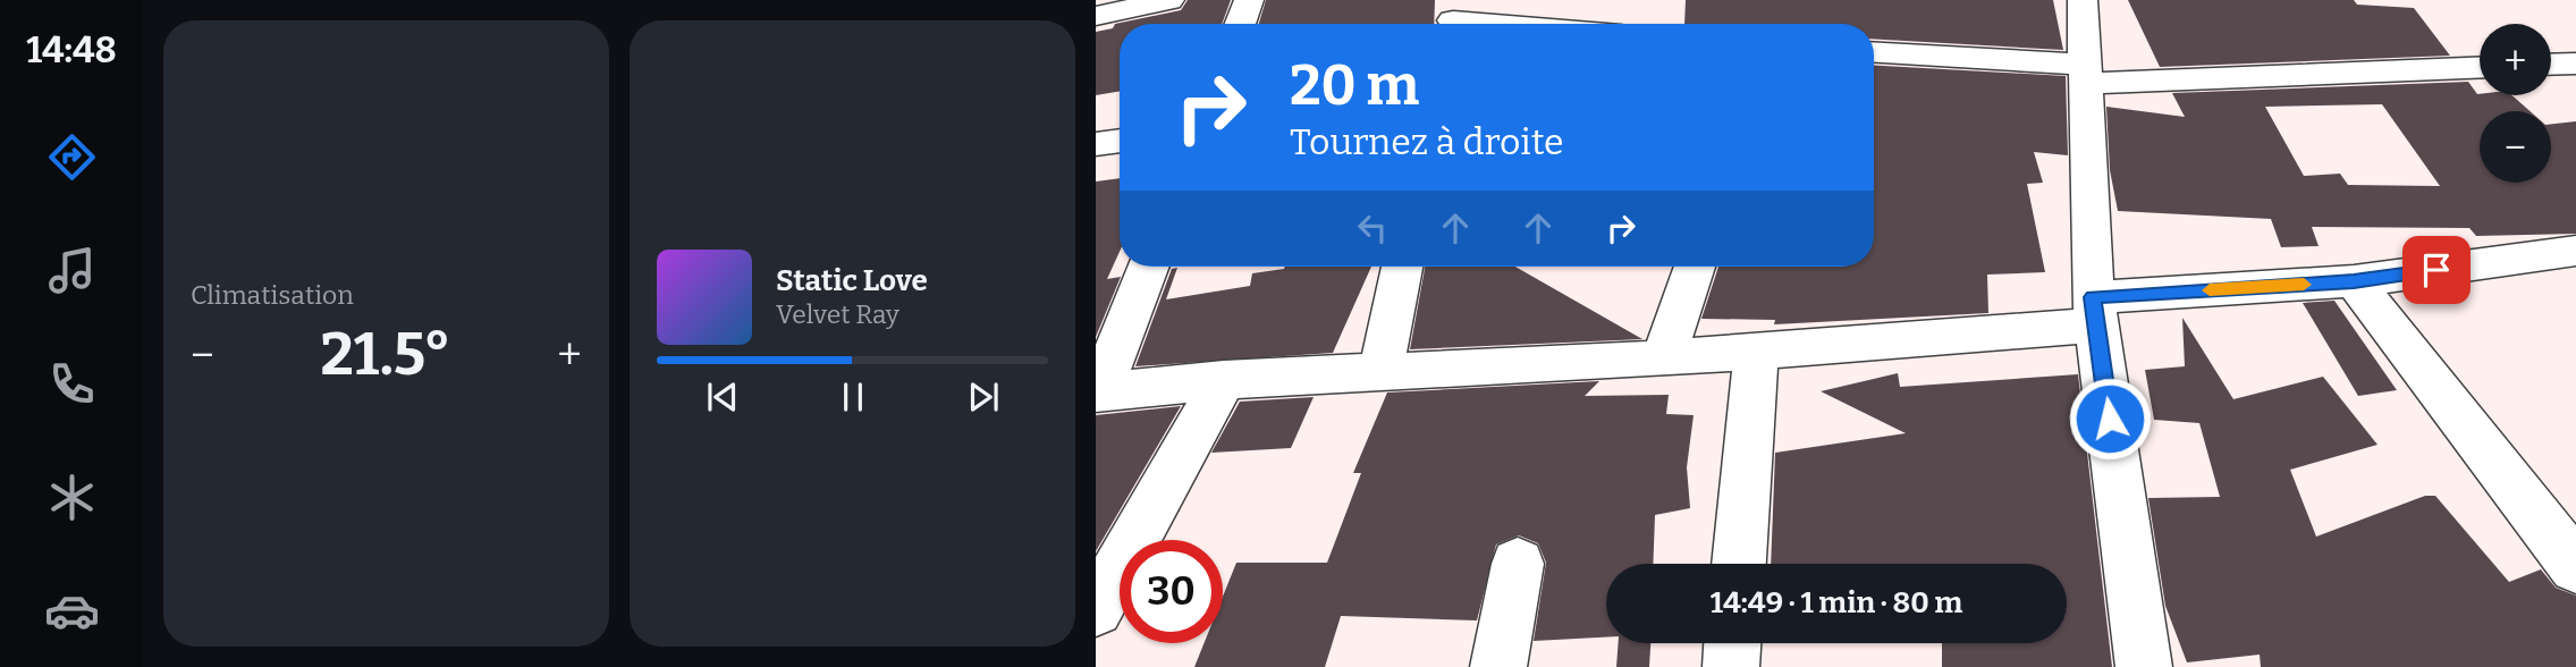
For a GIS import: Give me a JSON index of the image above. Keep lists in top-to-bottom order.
{
  "page": {
    "tabs": "14:48",
    "tile": "Climatisation",
    "map_buttons": ["+", "−"],
    "turn": ["20 m", "Tournez à droite"],
    "song": ["Static Love", "Velvet Ray"],
    "heat": ["−", "21.5°", "+"],
    "limit": "30",
    "trip": "14:49 · 1 min · 80 m"
  }
}
